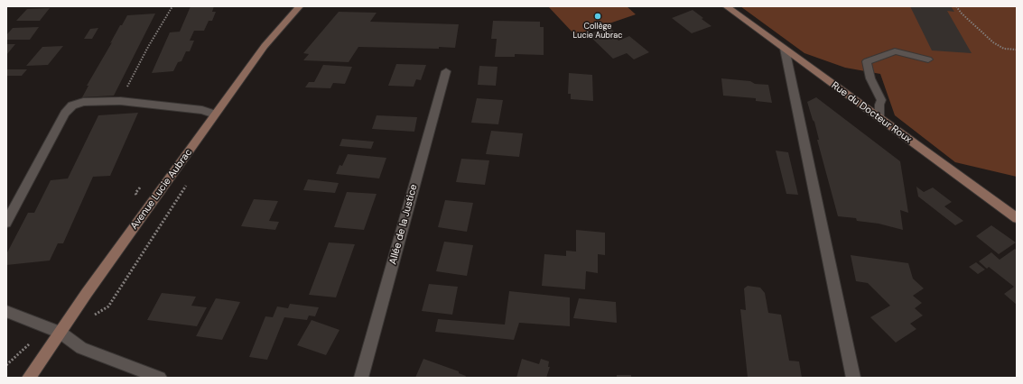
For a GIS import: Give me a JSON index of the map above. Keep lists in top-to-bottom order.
{
  "streets": {
    "street": ["Rue du Docteur Roux", "Avenue Lucie Aubrac", "Allée de la Justice"]
  },
  "places": ["Collège Lucie Aubrac"]
}
